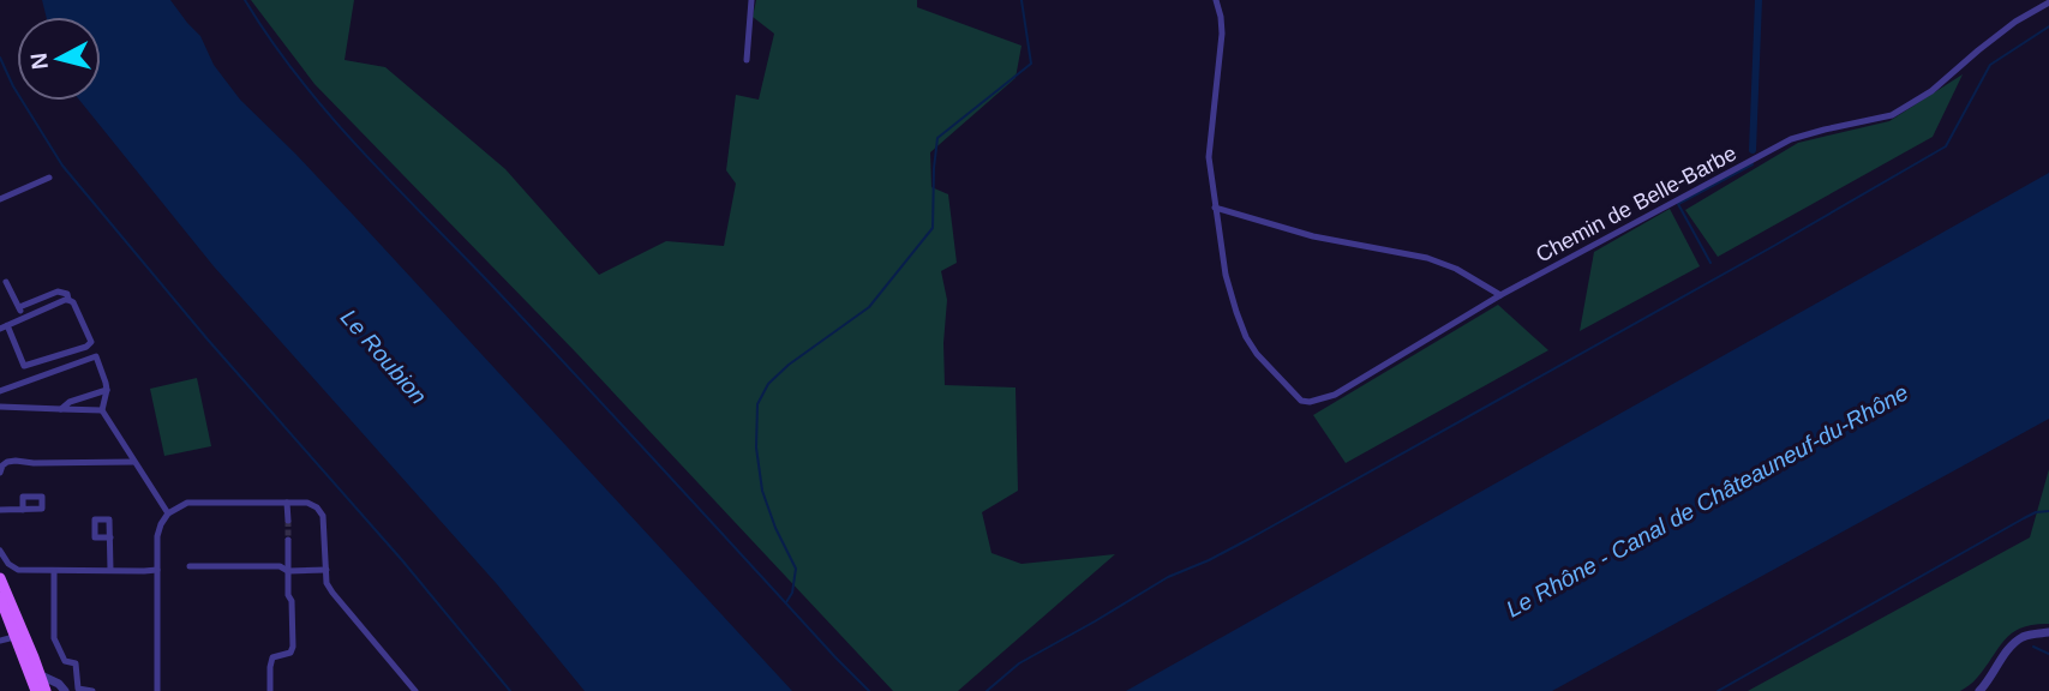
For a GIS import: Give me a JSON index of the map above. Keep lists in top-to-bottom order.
{
  "streets": {
    "street": ["Chemin de Belle-Barbe"]
  },
  "water": ["Le Roubion", "Le Rhône - Canal de Châteauneuf-du-Rhône"],
  "north": "left"
}
